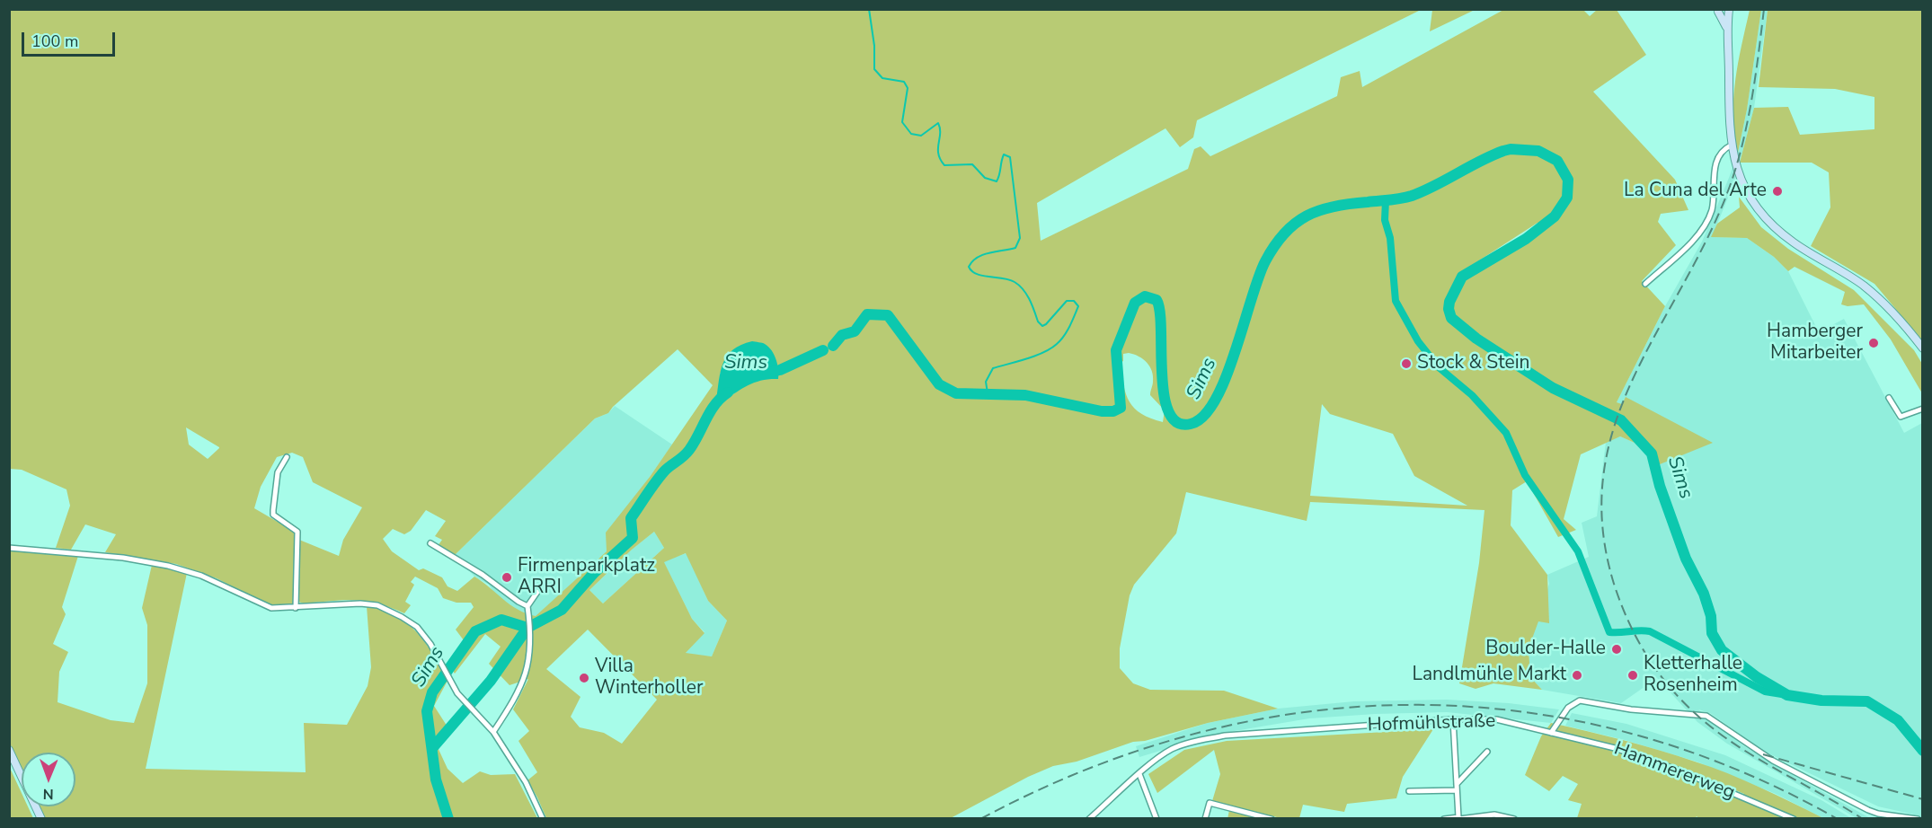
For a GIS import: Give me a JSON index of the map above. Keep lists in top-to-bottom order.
{
  "streets": {
    "street": ["Hofmühlstraße", "Hammererweg"]
  },
  "crossings": [
    ["Hofmühlstraße", "Hammererweg"]
  ],
  "water": ["Sims"],
  "places": [
    "La Cuna del Arte",
    "Hamberger Mitarbeiter",
    "Stock & Stein",
    "Firmenparkplatz ARRI",
    "Boulder-Halle",
    "Landlmühle Markt",
    "Kletterhalle Rosenheim",
    "Villa Winterholler"
  ],
  "scale_bar": "100 m",
  "north": "bottom"
}
